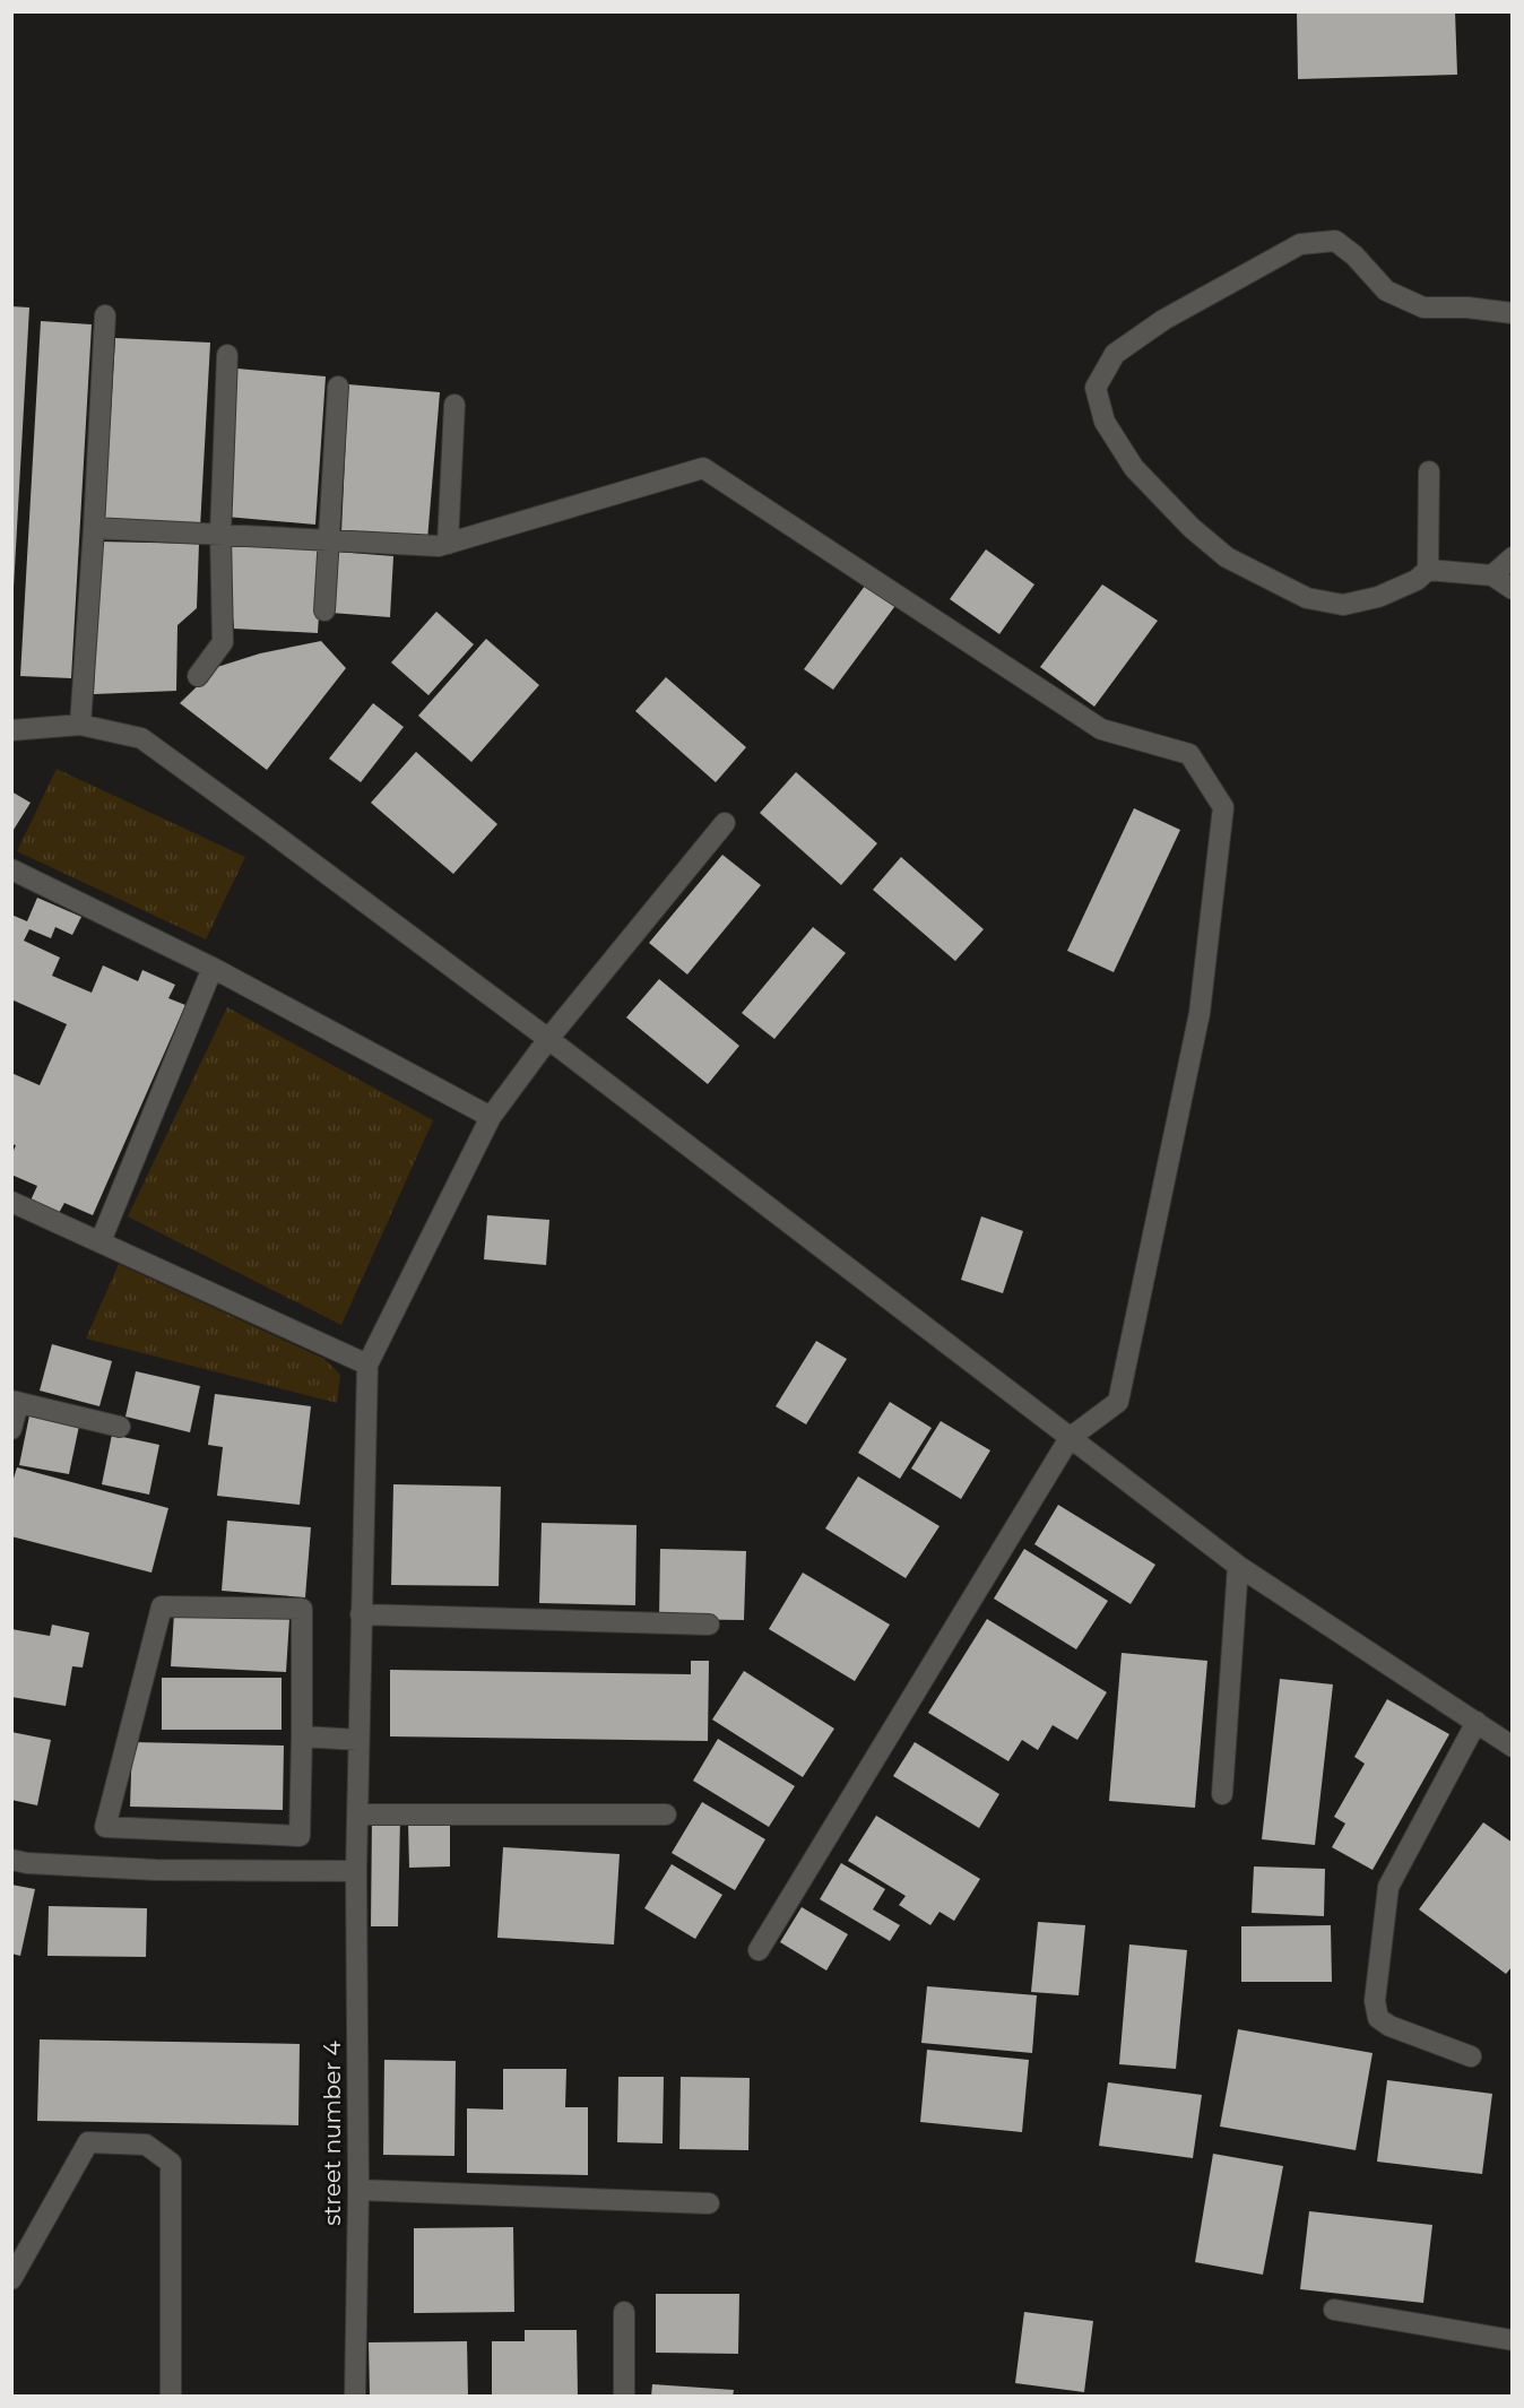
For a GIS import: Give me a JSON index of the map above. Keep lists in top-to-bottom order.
{
  "streets": {
    "street": ["street number 4"]
  }
}
